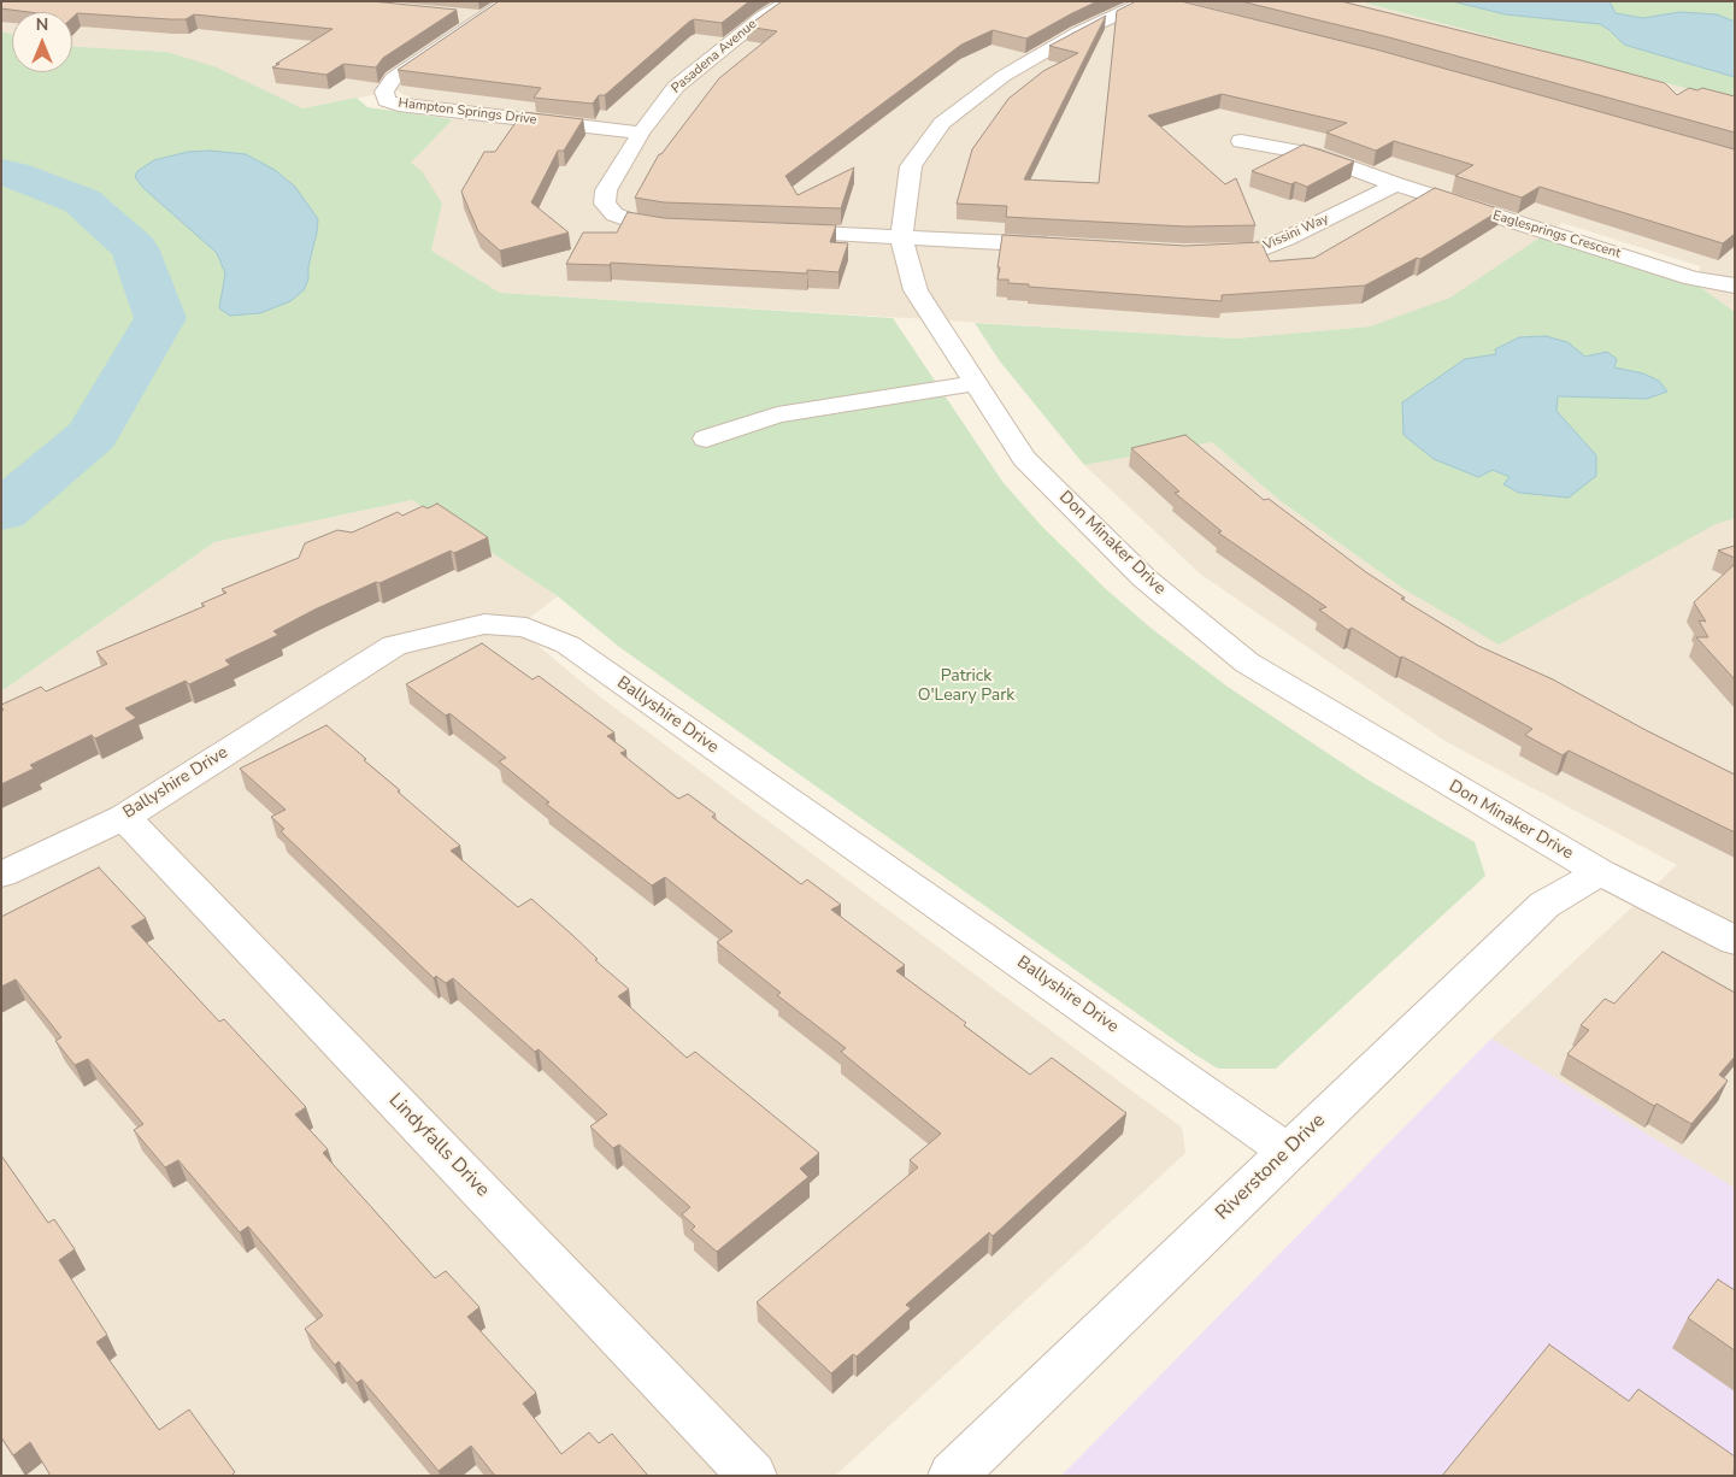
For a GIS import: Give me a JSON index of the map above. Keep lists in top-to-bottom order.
{
  "streets": {
    "street": [
      "Pasadena Avenue",
      "Hampton Springs Drive",
      "Vissini Way",
      "Eaglesprings Crescent",
      "Don Minaker Drive",
      "Ballyshire Drive",
      "Lindyfalls Drive",
      "Riverstone Drive"
    ]
  },
  "crossings": [
    ["Pasadena Avenue", "Hampton Springs Drive"],
    ["Vissini Way", "Eaglesprings Crescent"],
    ["Don Minaker Drive", "Riverstone Drive"],
    ["Ballyshire Drive", "Lindyfalls Drive"],
    ["Ballyshire Drive", "Riverstone Drive"]
  ],
  "parks": ["Patrick O'Leary Park"],
  "north": "top"
}
